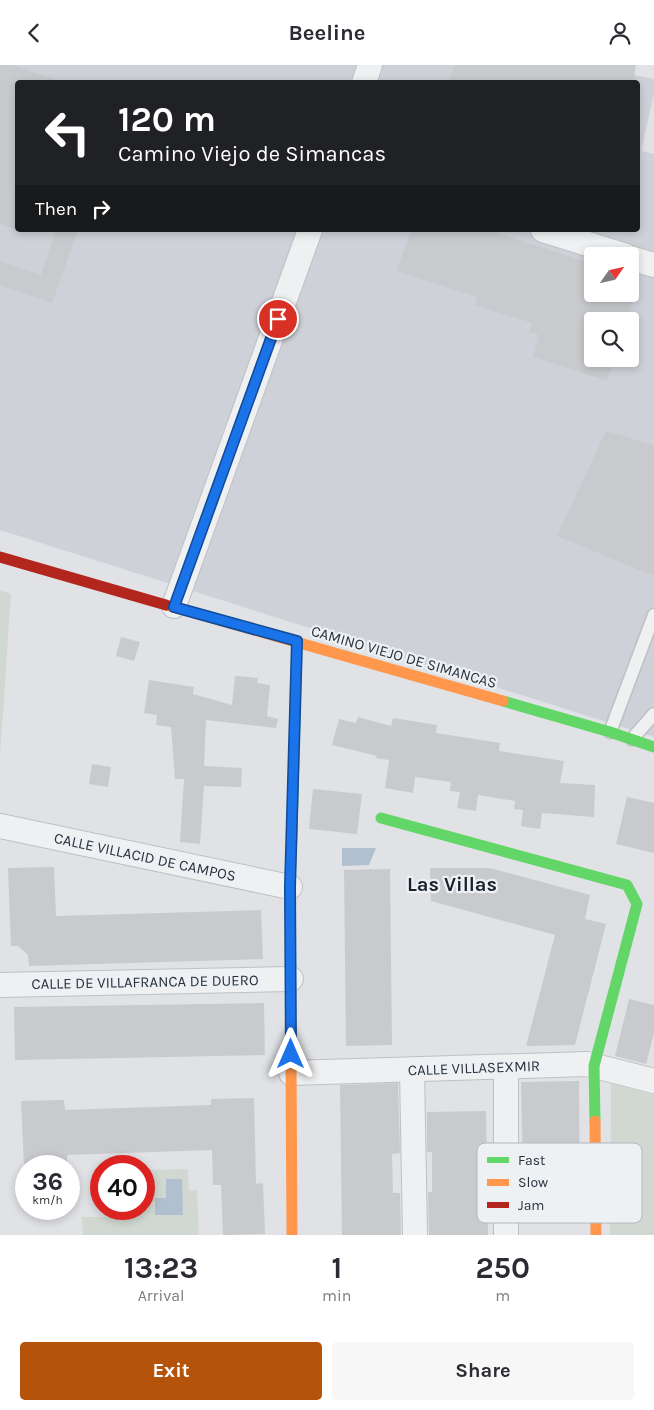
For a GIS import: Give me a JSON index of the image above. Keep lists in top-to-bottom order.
{
  "streets": {
    "street": [
      "CAMINO VIEJO DE SIMANCAS",
      "CALLE VILLACID DE CAMPOS",
      "CALLE DE VILLAFRANCA DE DUERO",
      "CALLE VILLASEXMIR"
    ]
  },
  "districts": ["Las Villas"],
  "legend": ["Fast", "Slow", "Jam"],
  "north": "top right",
  "page": {
    "header": "Beeline",
    "turn": ["120 m", "Camino Viejo de Simancas"],
    "then": "Then",
    "speed": "36 km/h",
    "limit": "40",
    "eta": [
      "13:23",
      "Arrival",
      "1",
      "min",
      "250",
      "m"
    ],
    "buttons": ["Exit", "Share"]
  }
}
